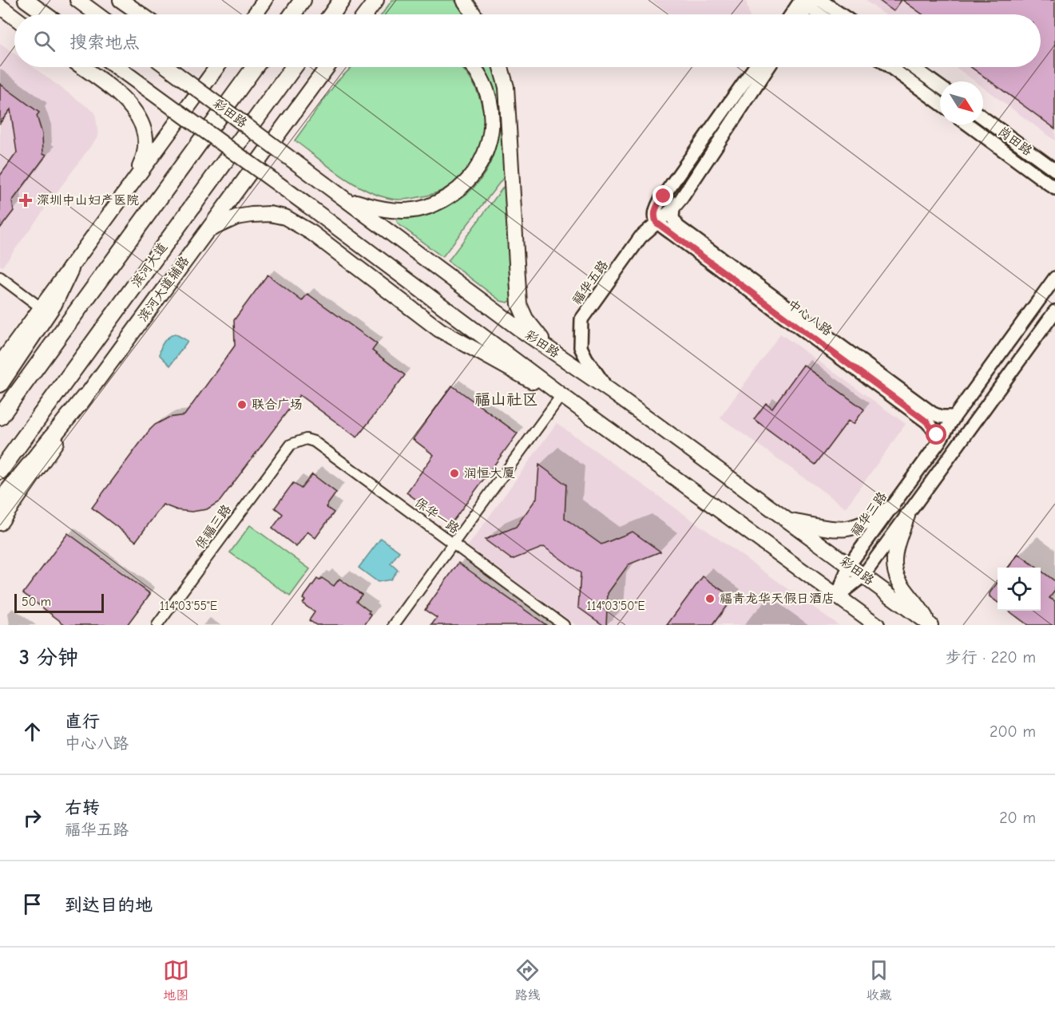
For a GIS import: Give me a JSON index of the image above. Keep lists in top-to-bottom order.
{
  "streets": {
    "highway": ["滨河大道"],
    "main road": ["彩田路", "滨河大道辅路"],
    "street": [
      "岗田路",
      "福华五路",
      "中心八路",
      "福华三路",
      "保华一路",
      "保福三路"
    ]
  },
  "crossings": [
    ["彩田路", "福华五路"],
    ["彩田路", "福华三路"],
    ["福华五路", "中心八路"],
    ["中心八路", "福华三路"],
    ["保华一路", "保福三路"]
  ],
  "districts": ["福山社区"],
  "places": {
    "health": ["深圳中山妇产医院"],
    "other": ["联合广场", "润恒大厦", "福青龙华天假日酒店"]
  },
  "scale_bar": "50 m",
  "north": "bottom right",
  "page": {
    "search": "搜索地点",
    "scale": "50 m",
    "heading": ["3 分钟", "步行 · 220 m"],
    "list": [
      ["直行", "中心八路", "200 m"],
      ["右转", "福华五路", "20 m"],
      "到达目的地"
    ],
    "nav": ["地图", "路线", "收藏"]
  },
  "coordinates": ["114°03'55\"E", "114°03'50\"E"]
}
